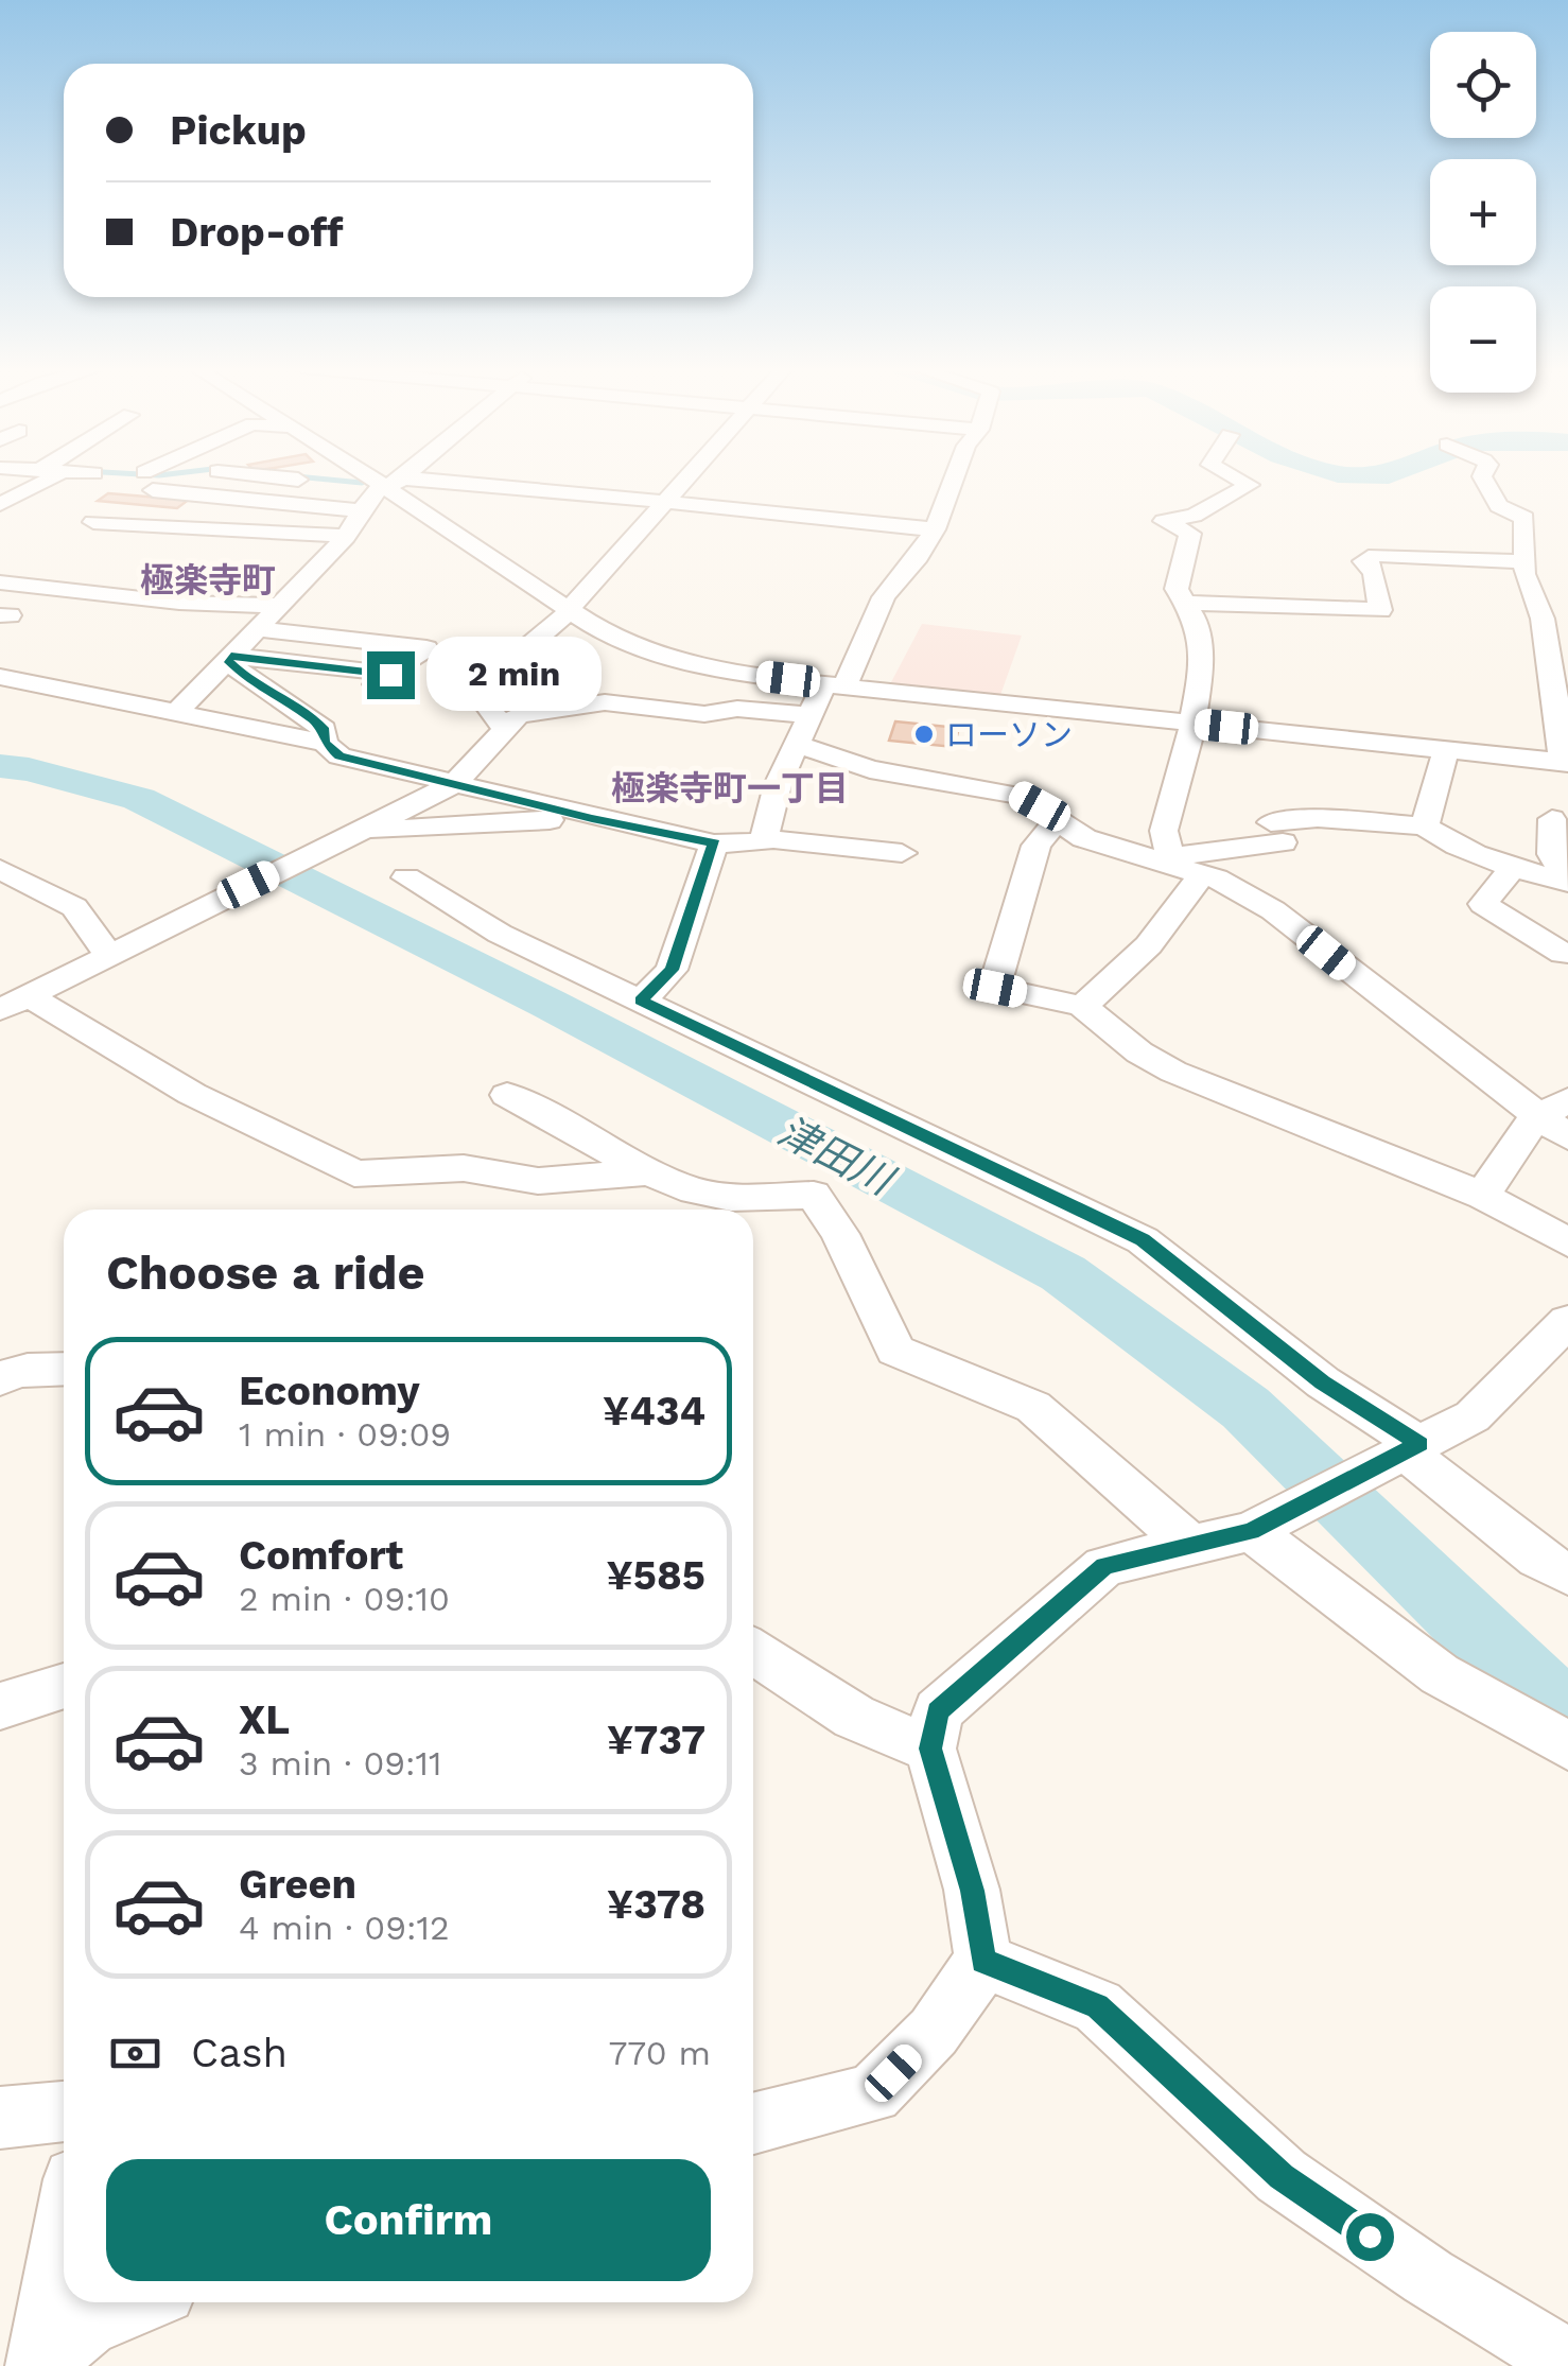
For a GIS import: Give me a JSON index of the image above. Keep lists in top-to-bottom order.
{
  "districts": ["極楽寺町", "極楽寺町一丁目"],
  "water": ["津田川"],
  "places": ["ローソン"],
  "page": {
    "map_buttons": ["+", "−"],
    "banner": ["Pickup", "Drop-off"],
    "bubble": "2 min",
    "heading": "Choose a ride",
    "list": [
      {
        "name": "Economy",
        "note": "1 min · 09:09",
        "value": "¥434"
      },
      {
        "name": "Comfort",
        "note": "2 min · 09:10",
        "value": "¥585"
      },
      {
        "name": "XL",
        "note": "3 min · 09:11",
        "value": "¥737"
      },
      {
        "name": "Green",
        "note": "4 min · 09:12",
        "value": "¥378"
      }
    ],
    "pay": ["Cash", "770 m"],
    "buttons": "Confirm"
  }
}
